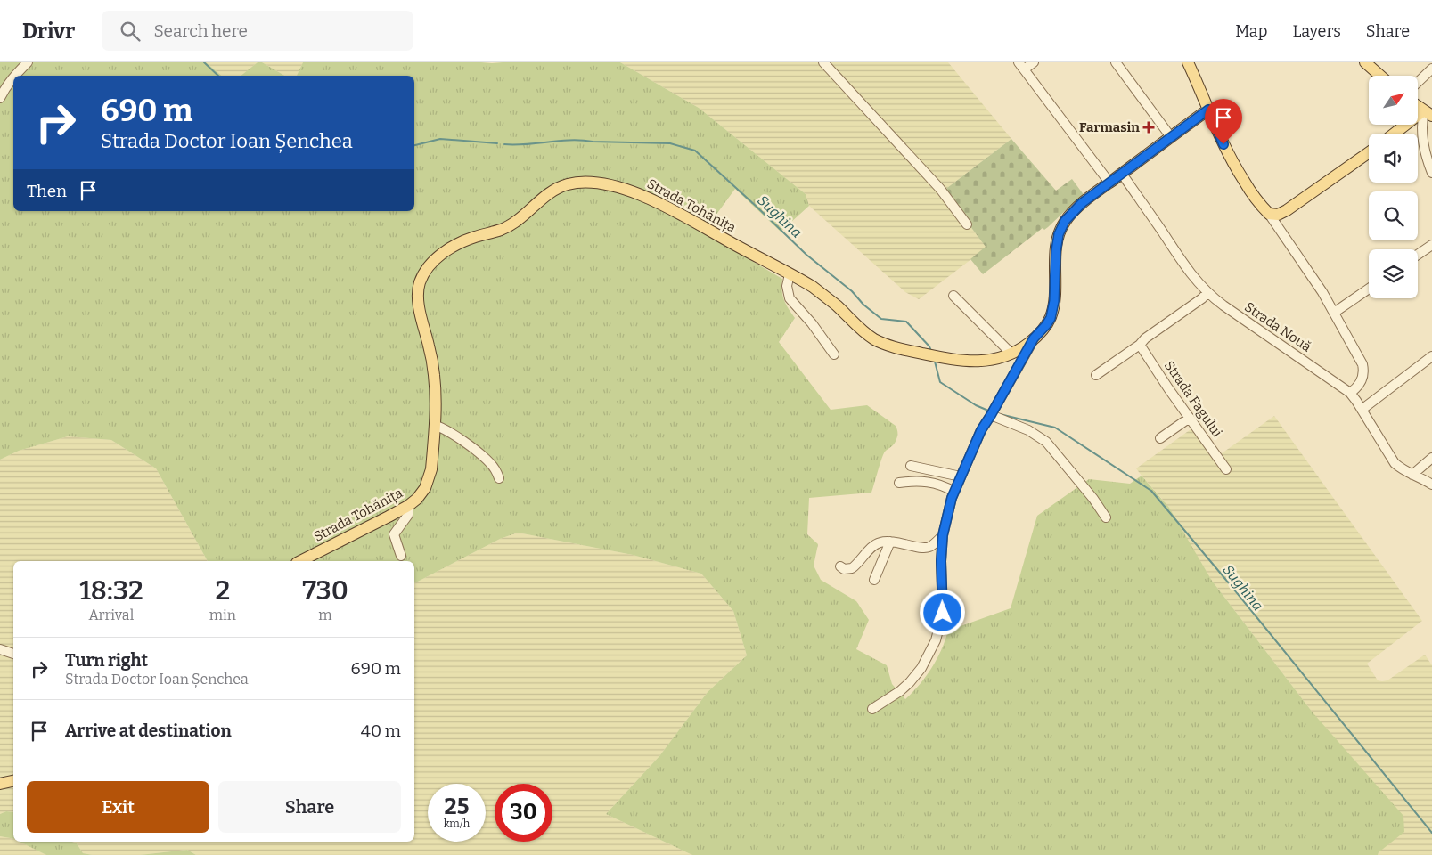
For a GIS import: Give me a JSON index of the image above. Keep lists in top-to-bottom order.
{
  "streets": {
    "main road": ["Strada Tohănița"],
    "street": ["Strada Nouă", "Strada Fagului"]
  },
  "crossings": [
    ["Strada Tohănița", "Strada Nouă"]
  ],
  "water": ["Sughina"],
  "places": {
    "health": ["Farmasin"]
  },
  "north": "top right",
  "page": {
    "header": "Drivr",
    "search": "Search here",
    "nav": ["Map", "Layers", "Share"],
    "turn": ["690 m", "Strada Doctor Ioan Șenchea"],
    "then": "Then",
    "eta": [
      "18:32",
      "Arrival",
      "2",
      "min",
      "730",
      "m"
    ],
    "list": [
      {
        "name": "Turn right",
        "note": "Strada Doctor Ioan Șenchea",
        "value": "690 m"
      },
      {
        "name": "Arrive at destination",
        "value": "40 m"
      }
    ],
    "buttons": ["Exit", "Share"],
    "speed": "25 km/h",
    "limit": "30"
  }
}
